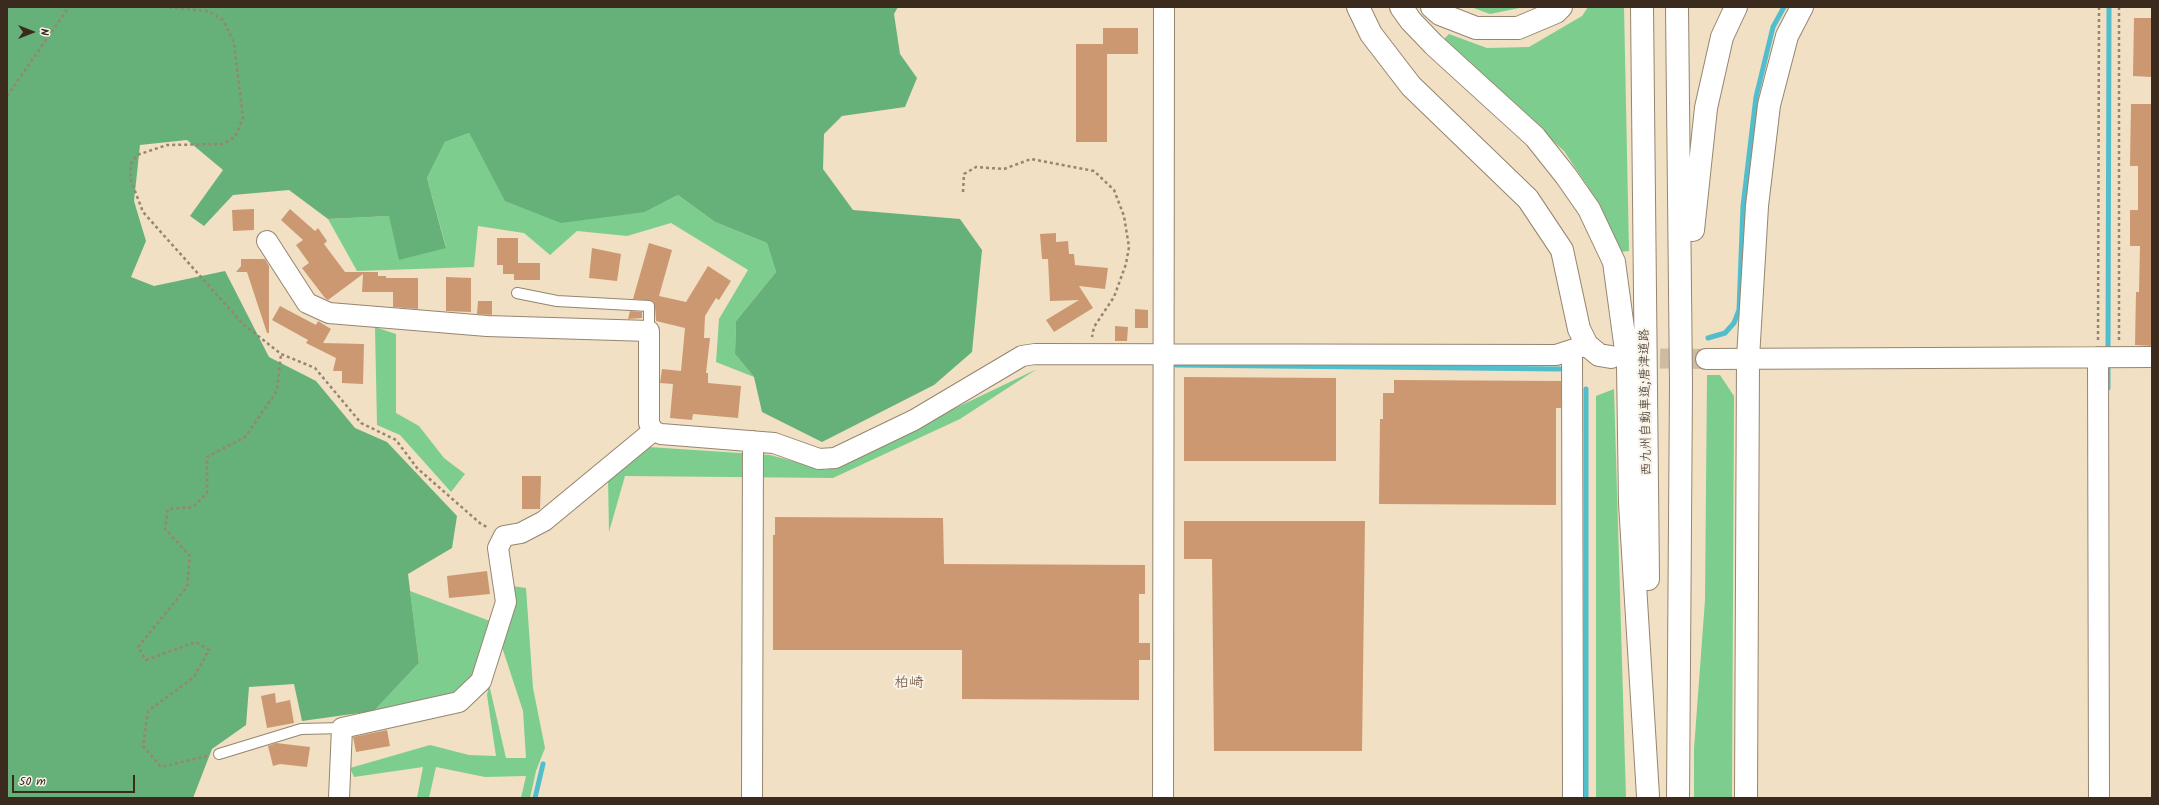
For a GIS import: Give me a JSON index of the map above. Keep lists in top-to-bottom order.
{
  "streets": {
    "main road": ["西九州自動車道;唐津道路"]
  },
  "districts": ["柏崎"],
  "scale_bar": "50 m",
  "north": "right"
}
